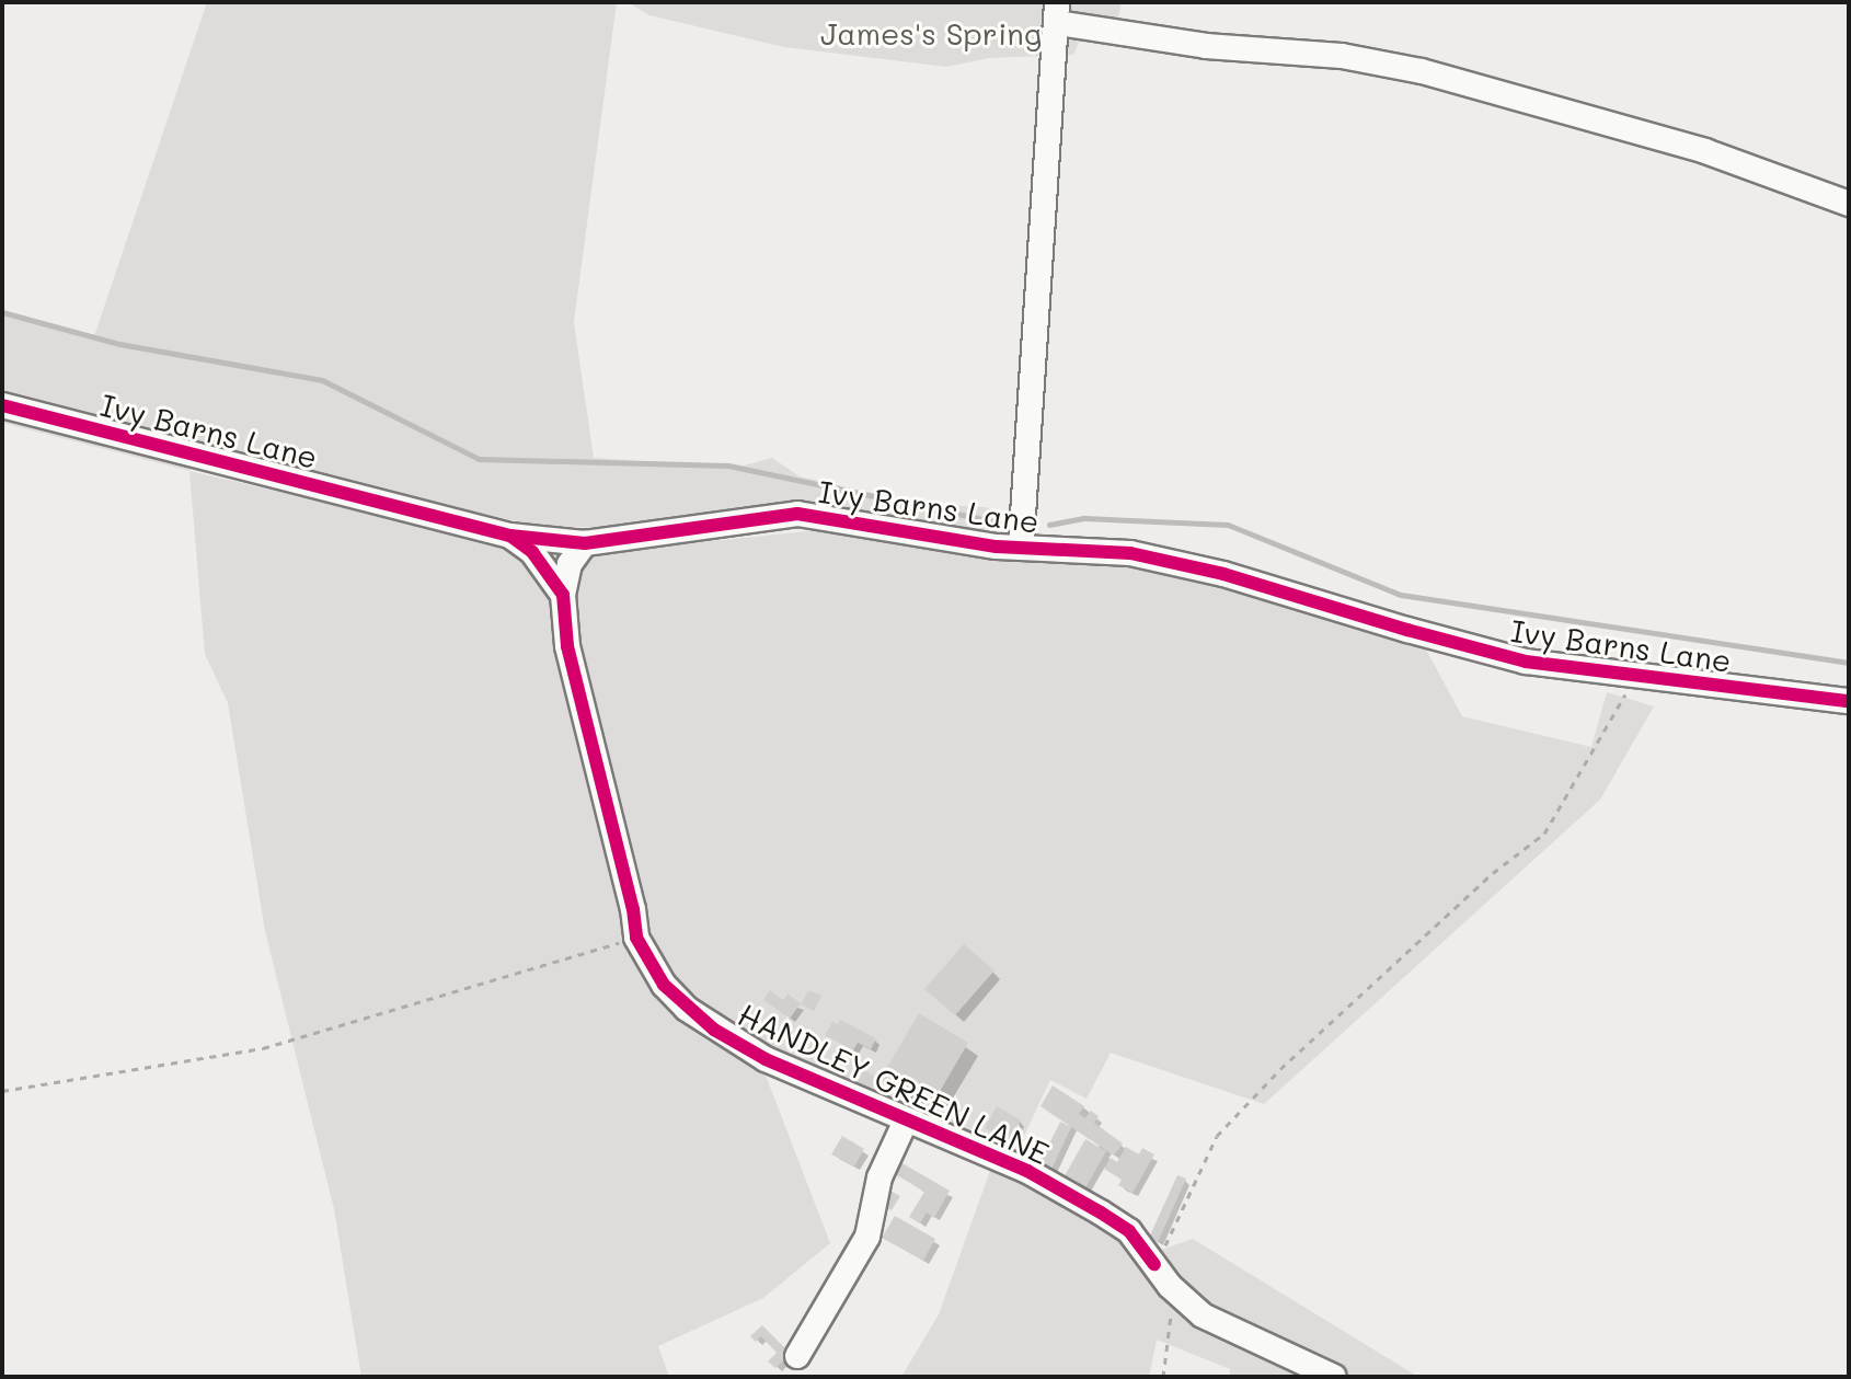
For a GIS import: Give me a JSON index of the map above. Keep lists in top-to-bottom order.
{
  "streets": {
    "street": ["Ivy Barns Lane", "HANDLEY GREEN LANE"]
  },
  "crossings": [
    ["Ivy Barns Lane", "HANDLEY GREEN LANE"]
  ],
  "parks": ["James's Spring"]
}
